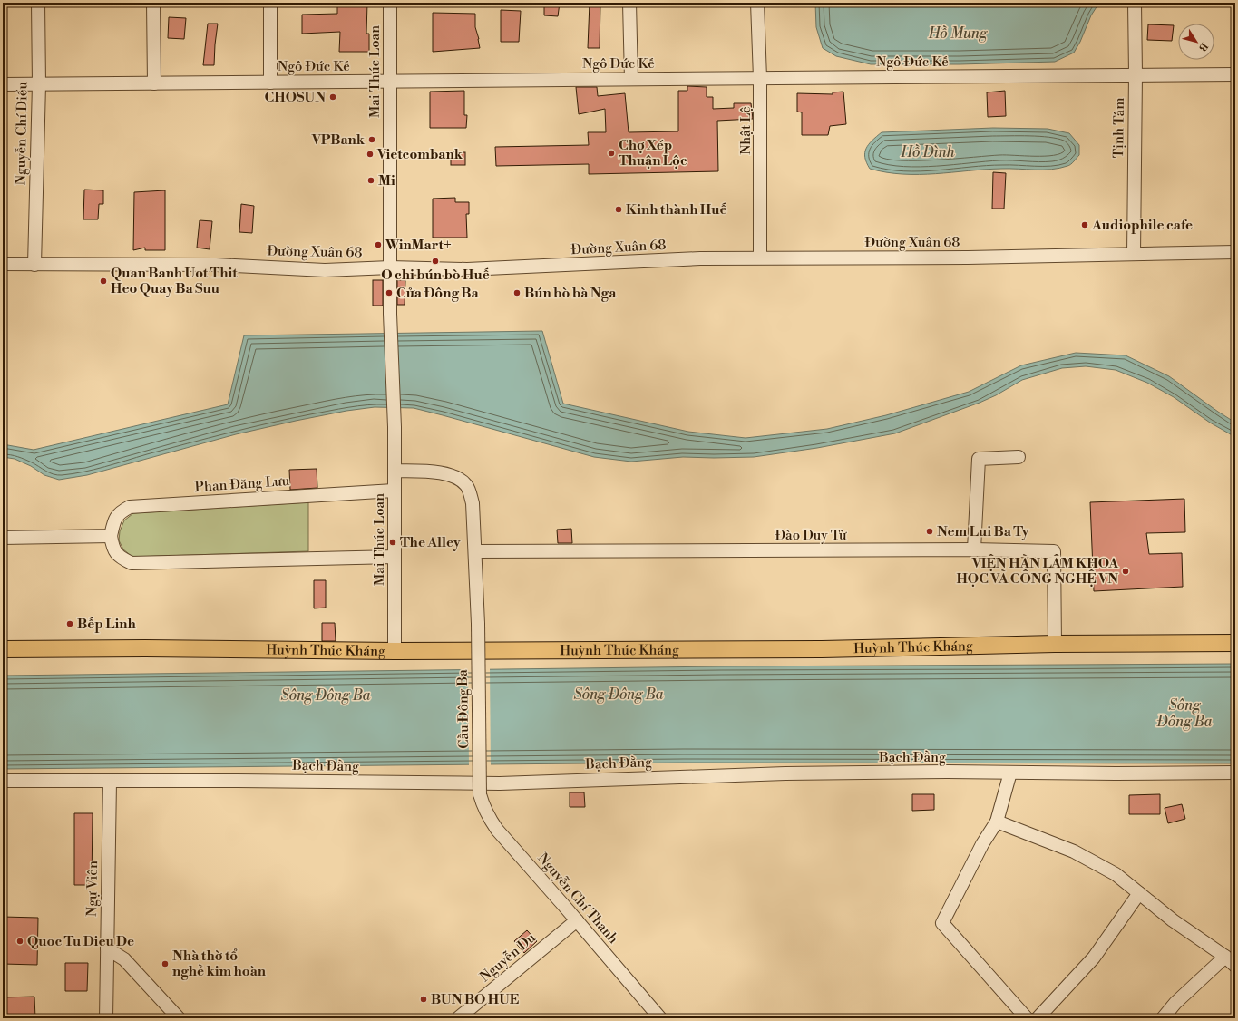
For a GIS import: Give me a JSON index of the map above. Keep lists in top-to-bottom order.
{
  "streets": {
    "main road": ["Huỳnh Thúc Kháng"],
    "street": [
      "Ngô Đức Kế",
      "Mai Thúc Loan",
      "Tịnh Tâm",
      "Nhật Lệ",
      "Nguyễn Chí Diểu",
      "Đường Xuân 68",
      "Phan Đăng Lưu",
      "Đào Duy Từ",
      "Cầu Đông Ba",
      "Bạch Đằng",
      "Ngự Viên",
      "Nguyễn Chí Thanh",
      "Nguyễn Du"
    ]
  },
  "crossings": [
    ["Ngô Đức Kế", "Mai Thúc Loan"],
    ["Ngô Đức Kế", "Tịnh Tâm"],
    ["Ngô Đức Kế", "Nhật Lệ"],
    ["Ngô Đức Kế", "Nguyễn Chí Diểu"],
    ["Mai Thúc Loan", "Đường Xuân 68"],
    ["Mai Thúc Loan", "Phan Đăng Lưu"],
    ["Mai Thúc Loan", "Huỳnh Thúc Kháng"],
    ["Tịnh Tâm", "Đường Xuân 68"],
    ["Nhật Lệ", "Đường Xuân 68"],
    ["Nguyễn Chí Diểu", "Đường Xuân 68"],
    ["Đào Duy Từ", "Huỳnh Thúc Kháng"],
    ["Đào Duy Từ", "Cầu Đông Ba"],
    ["Cầu Đông Ba", "Nguyễn Chí Thanh"],
    ["Bạch Đằng", "Ngự Viên"],
    ["Nguyễn Chí Thanh", "Nguyễn Du"]
  ],
  "water": ["Hồ Mung", "Hồ Đình", "Sông Đông Ba"],
  "places": [
    "CHOSUN",
    "VPBank",
    "Chợ Xép Thuận Lộc",
    "Vietcombank",
    "Mi",
    "Kinh thành Huế",
    "Audiophile cafe",
    "WinMart+",
    "O chi bún bò Huế",
    "Quan Banh Uot Thit Heo Quay Ba Suu",
    "Cửa Đông Ba",
    "Bún bò bà Nga",
    "Nem Lui Ba Ty",
    "The Alley",
    "VIỆN HÀN LÂM KHOA HỌC VÀ CÔNG NGHỆ VN",
    "Bếp Linh",
    "Quoc Tu Dieu De",
    "Nhà thờ tổ nghề kim hoàn",
    "BUN BO HUE"
  ],
  "north": "bottom right"
}
